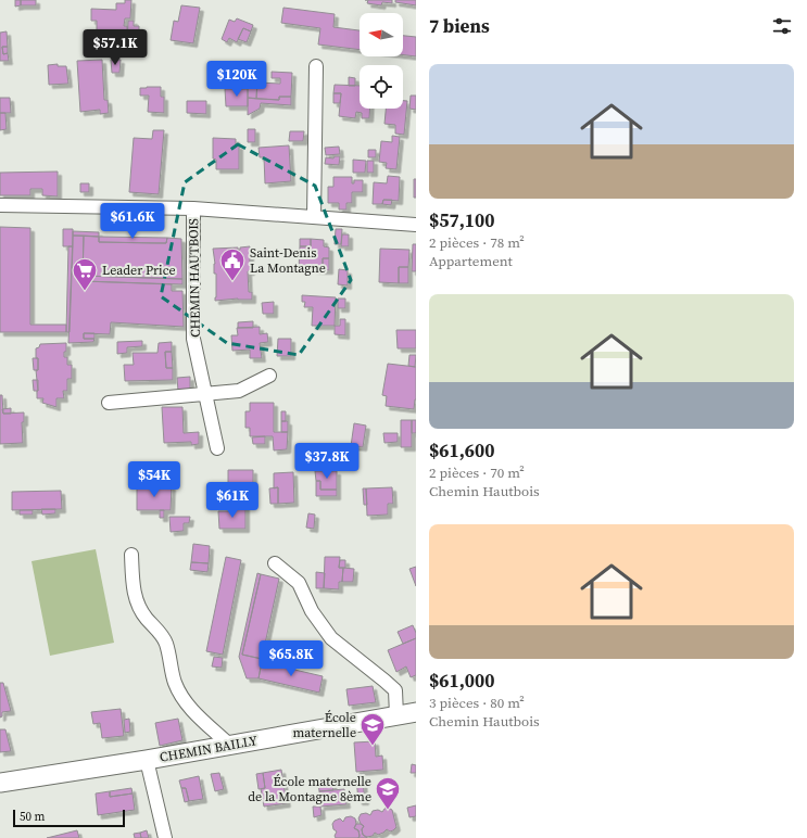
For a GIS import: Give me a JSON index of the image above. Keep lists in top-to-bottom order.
{
  "streets": {
    "street": ["CHEMIN HAUTBOIS", "CHEMIN BAILLY"]
  },
  "places": {
    "public building": ["Saint-Denis La Montagne"],
    "supermarket": ["Leader Price"],
    "school or university": ["École maternelle", "École maternelle de la Montagne 8ème"]
  },
  "scale_bar": "50 m",
  "north": "left",
  "page": {
    "heading": "7 biens",
    "price": [
      "$57.1K",
      "$120K",
      "$61.6K",
      "$37.8K",
      "$54K",
      "$61K",
      "$65.8K"
    ],
    "list": [
      {
        "name": "$57,100",
        "note": "2 pièces · 78 m² · Appartement"
      },
      {
        "name": "$61,600",
        "note": "2 pièces · 70 m² · Chemin Hautbois"
      },
      {
        "name": "$61,000",
        "note": "3 pièces · 80 m² · Chemin Hautbois"
      }
    ],
    "scale": "50 m"
  }
}
